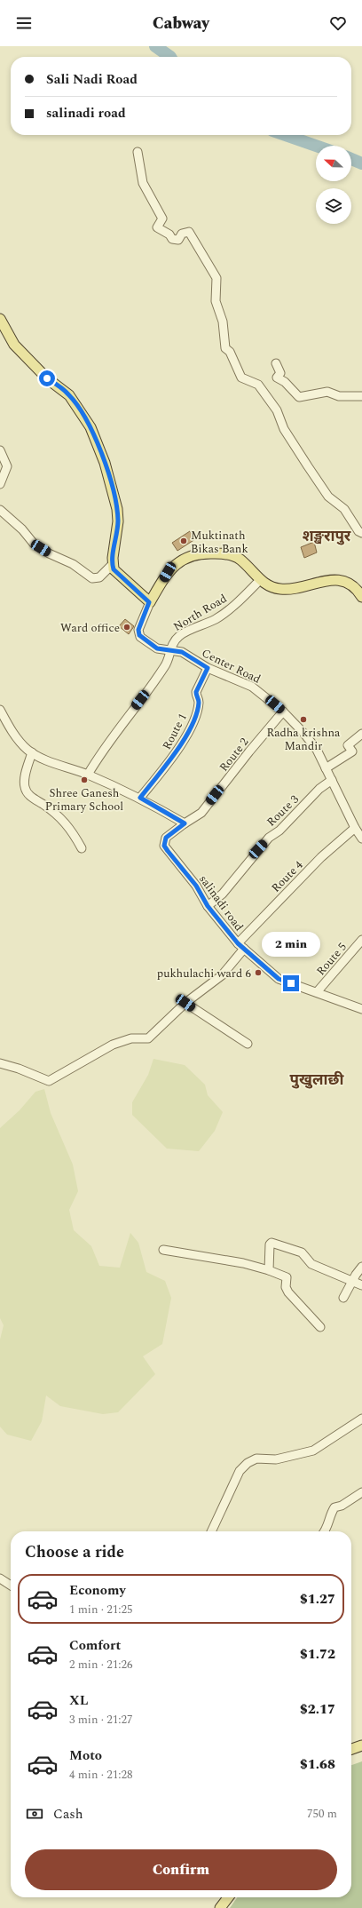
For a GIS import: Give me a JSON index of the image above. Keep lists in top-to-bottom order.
{
  "streets": {
    "street": [
      "North Road",
      "Center Road",
      "Route 1",
      "Route 2",
      "Route 3",
      "Route 4",
      "salinadi road",
      "Route 5"
    ]
  },
  "crossings": [
    ["North Road", "Center Road"],
    ["Center Road", "Route 1"],
    ["Center Road", "Route 2"],
    ["Center Road", "Route 3"],
    ["Center Road", "Route 4"],
    ["Route 2", "salinadi road"],
    ["Route 3", "salinadi road"],
    ["Route 4", "salinadi road"],
    ["salinadi road", "Route 5"]
  ],
  "districts": ["शङ्खरापुर", "पुखुलाछी"],
  "places": [
    "Muktinath Bikas Bank",
    "Ward office",
    "Radha krishna Mandir",
    "Shree Ganesh Primary School",
    "pukhulachi ward 6"
  ],
  "north": "left",
  "page": {
    "header": "Cabway",
    "banner": ["Sali Nadi Road", "salinadi road"],
    "bubble": "2 min",
    "heading": "Choose a ride",
    "list": [
      {
        "name": "Economy",
        "note": "1 min · 21:25",
        "value": "$1.27"
      },
      {
        "name": "Comfort",
        "note": "2 min · 21:26",
        "value": "$1.72"
      },
      {
        "name": "XL",
        "note": "3 min · 21:27",
        "value": "$2.17"
      },
      {
        "name": "Moto",
        "note": "4 min · 21:28",
        "value": "$1.68"
      }
    ],
    "pay": ["Cash", "750 m"],
    "buttons": "Confirm"
  }
}
